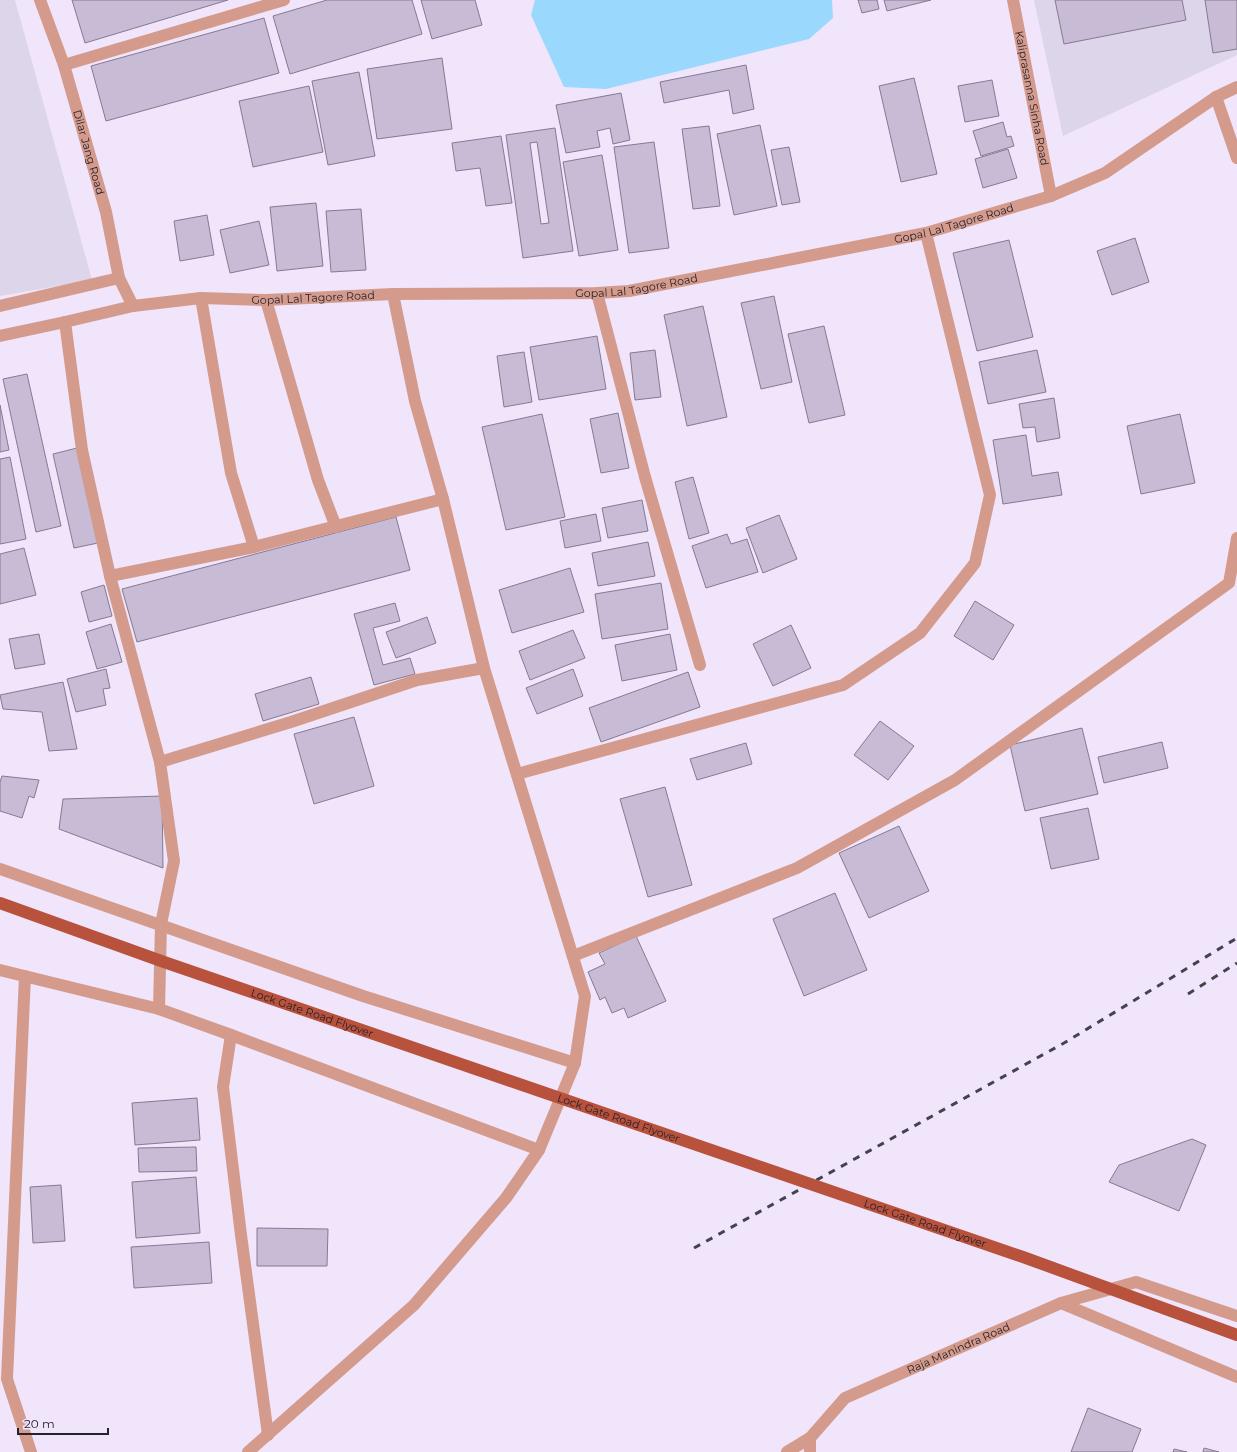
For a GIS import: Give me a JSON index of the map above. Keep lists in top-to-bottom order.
{
  "streets": {
    "main road": ["Lock Gate Road Flyover"],
    "street": [
      "Kaliprasanna Sinha Road",
      "Dilar Jang Road",
      "Gopal Lal Tagore Road",
      "Raja Manindra Road"
    ]
  },
  "crossings": [
    ["Kaliprasanna Sinha Road", "Gopal Lal Tagore Road"],
    ["Dilar Jang Road", "Gopal Lal Tagore Road"]
  ],
  "scale_bar": "20 m"
}
